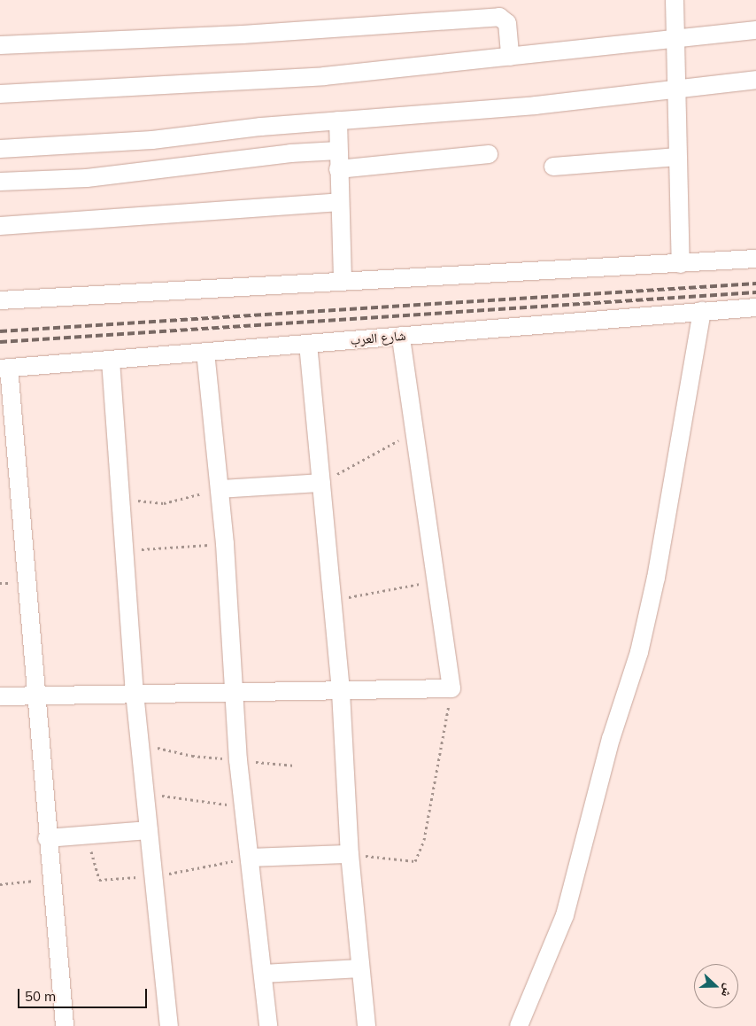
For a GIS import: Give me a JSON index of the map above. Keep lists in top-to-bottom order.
{
  "streets": {
    "street": ["شارع العرب"]
  },
  "scale_bar": "50 m",
  "north": "right"
}
